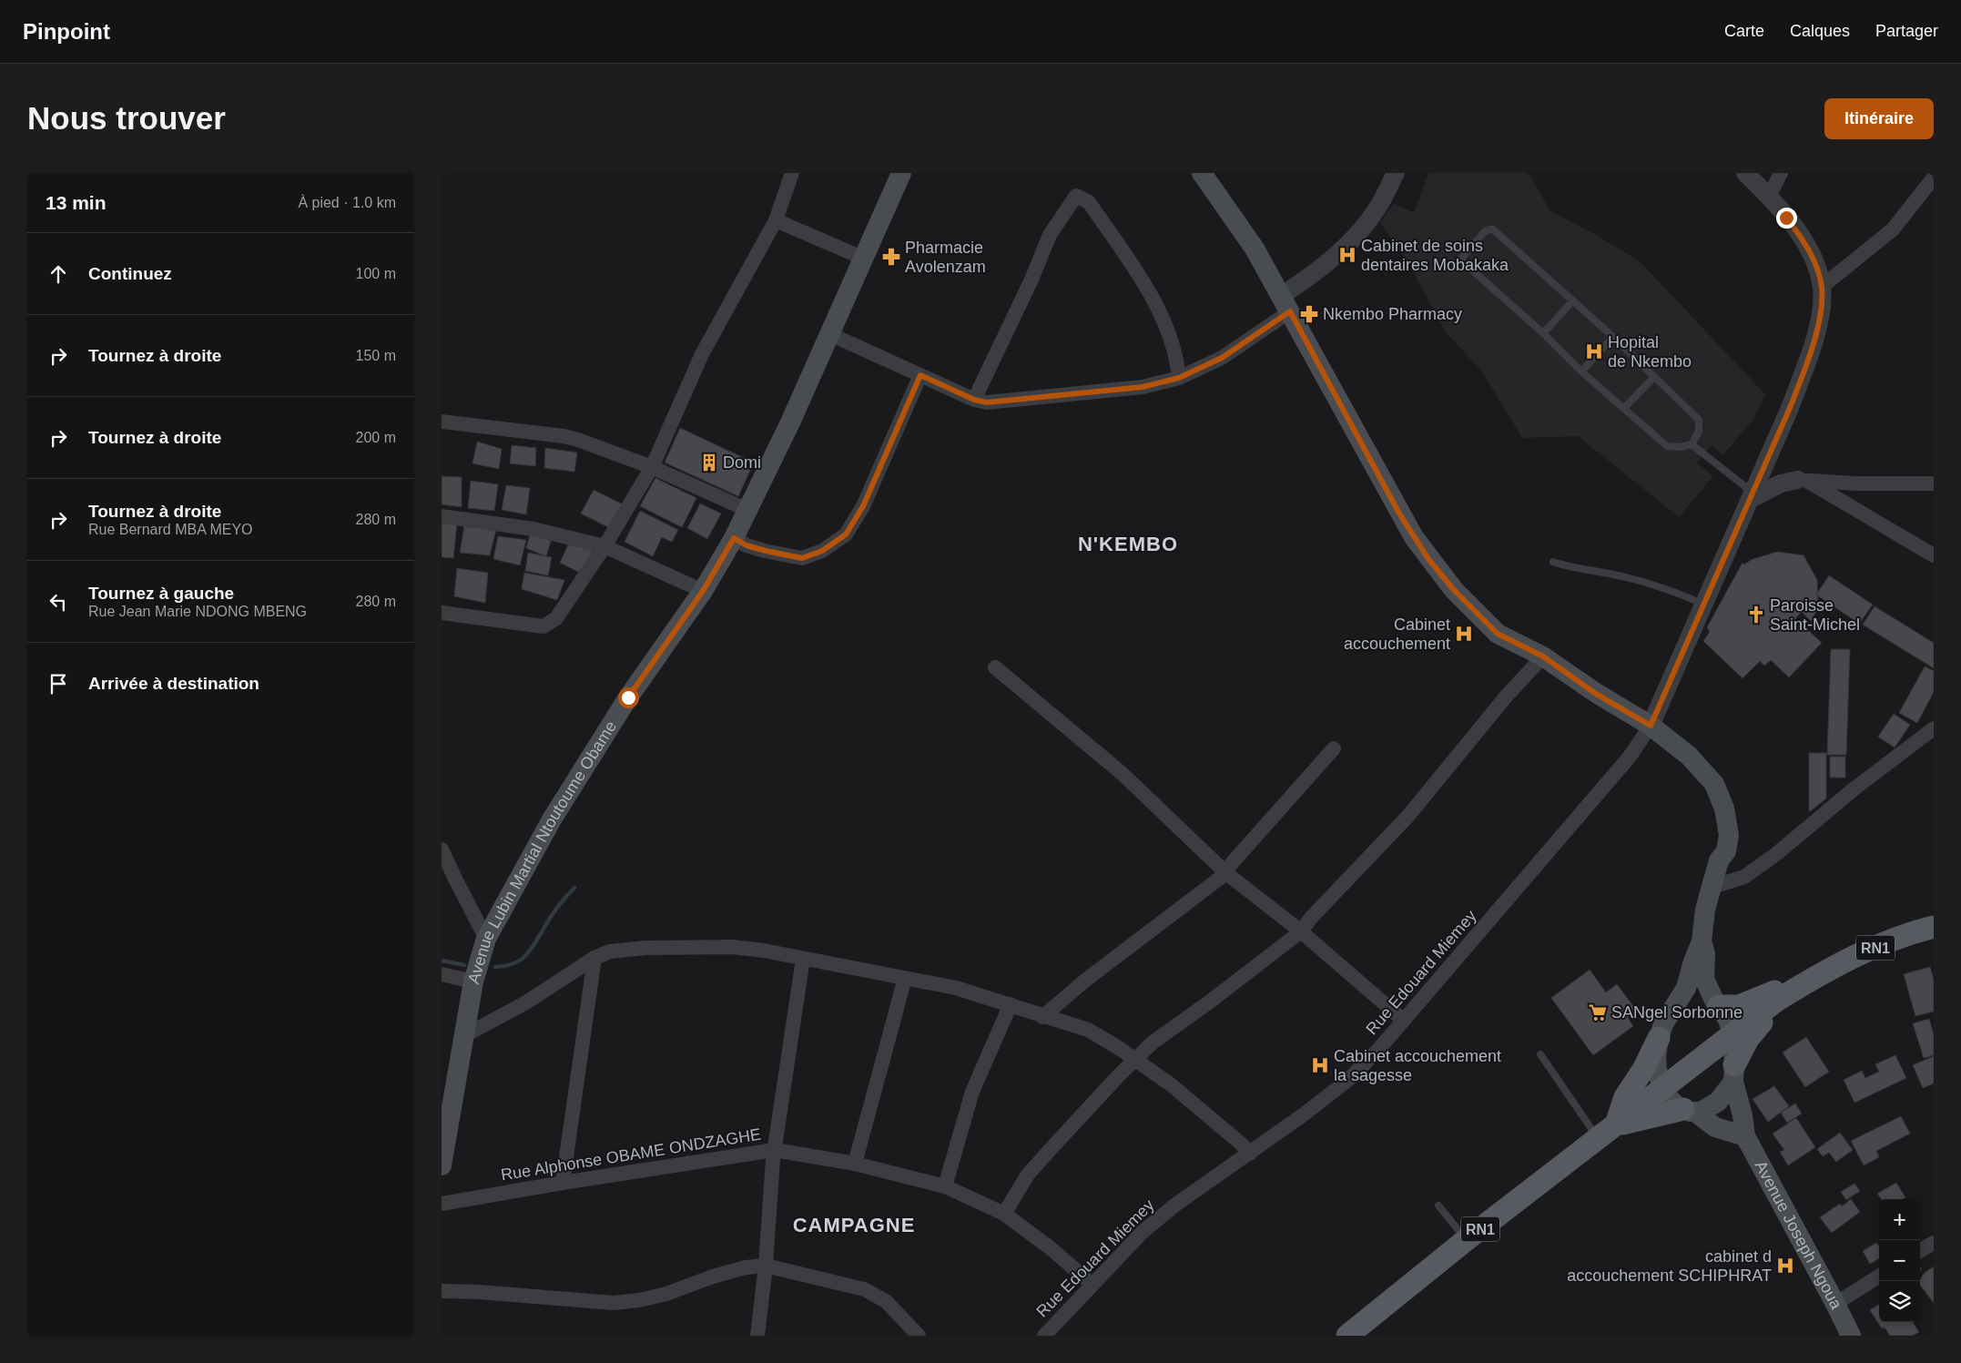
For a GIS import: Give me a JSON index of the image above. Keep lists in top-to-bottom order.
{
  "streets": {
    "main road": ["Avenue Lubin Martial Ntoutoume Obame", "RN1", "Avenue Joseph Ngoua"],
    "street": ["Rue Edouard Miemey", "Rue Alphonse OBAME ONDZAGHE"]
  },
  "crossings": [
    ["Rue Edouard Miemey", "Rue Alphonse OBAME ONDZAGHE"]
  ],
  "districts": ["N'KEMBO", "CAMPAGNE"],
  "places": {
    "hospital": [
      "Cabinet de soins dentaires Mobakaka",
      "Hopital de Nkembo",
      "Cabinet accouchement",
      "Cabinet accouchement la sagesse",
      "cabinet d accouchement SCHIPHRAT"
    ],
    "pharmacy": ["Pharmacie Avolenzam", "Nkembo Pharmacy"],
    "building": ["Domi"],
    "church": ["Paroisse Saint-Michel"],
    "supermarket": ["SANgel Sorbonne"]
  },
  "page": {
    "header": "Pinpoint",
    "nav": ["Carte", "Calques", "Partager"],
    "buttons": "Itinéraire",
    "title": "Nous trouver",
    "heading": ["13 min", "À pied · 1.0 km"],
    "list": [
      ["Continuez", "100 m"],
      ["Tournez à droite", "150 m"],
      ["Tournez à droite", "200 m"],
      ["Tournez à droite", "Rue Bernard MBA MEYO", "280 m"],
      ["Tournez à gauche", "Rue Jean Marie NDONG MBENG", "280 m"],
      "Arrivée à destination"
    ],
    "map_buttons": ["+", "−"]
  }
}
